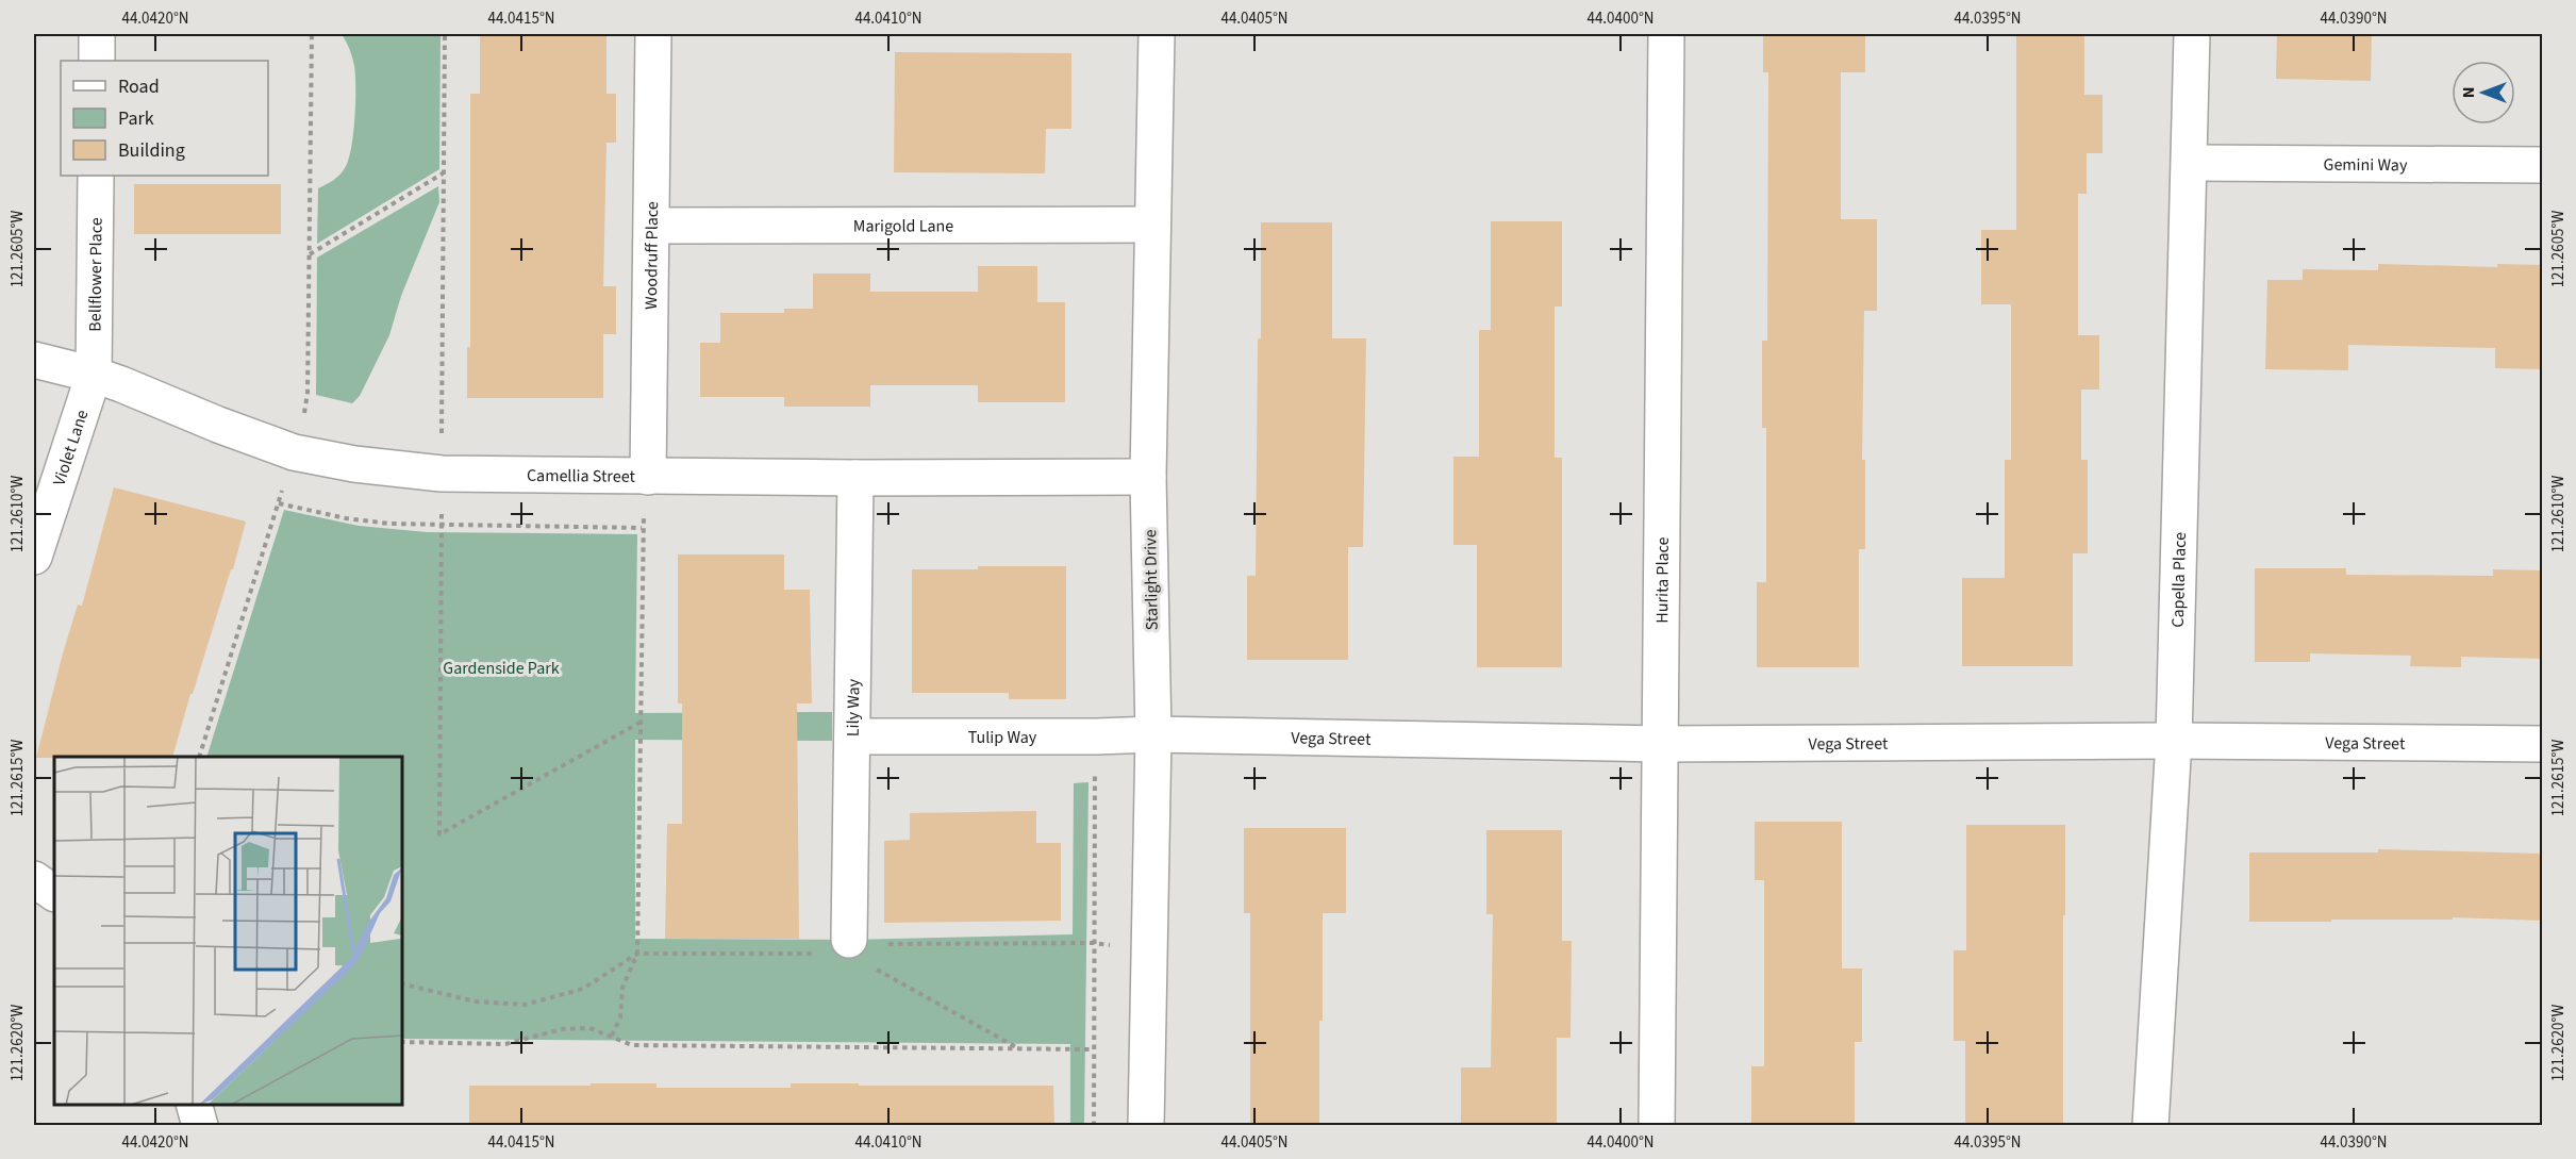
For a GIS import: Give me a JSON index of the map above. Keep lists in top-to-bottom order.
{
  "streets": {
    "street": [
      "Gemini Way",
      "Marigold Lane",
      "Woodruff Place",
      "Bellflower Place",
      "Violet Lane",
      "Camellia Street",
      "Starlight Drive",
      "Hurita Place",
      "Capella Place",
      "Lily Way",
      "Tulip Way",
      "Vega Street"
    ]
  },
  "crossings": [
    ["Gemini Way", "Capella Place"],
    ["Marigold Lane", "Woodruff Place"],
    ["Marigold Lane", "Starlight Drive"],
    ["Woodruff Place", "Camellia Street"],
    ["Bellflower Place", "Violet Lane"],
    ["Bellflower Place", "Camellia Street"],
    ["Violet Lane", "Camellia Street"],
    ["Camellia Street", "Starlight Drive"],
    ["Camellia Street", "Lily Way"],
    ["Starlight Drive", "Tulip Way"],
    ["Starlight Drive", "Vega Street"],
    ["Hurita Place", "Vega Street"],
    ["Capella Place", "Vega Street"],
    ["Lily Way", "Tulip Way"],
    ["Tulip Way", "Vega Street"]
  ],
  "parks": ["Gardenside Park"],
  "legend": ["Road", "Park", "Building"],
  "north": "left",
  "coordinates": [
    "44.0420°N",
    "44.0415°N",
    "44.0410°N",
    "44.0405°N",
    "44.0400°N",
    "44.0395°N",
    "44.0390°N",
    "121.2605°W",
    "121.2610°W",
    "121.2615°W",
    "121.2620°W"
  ]
}
